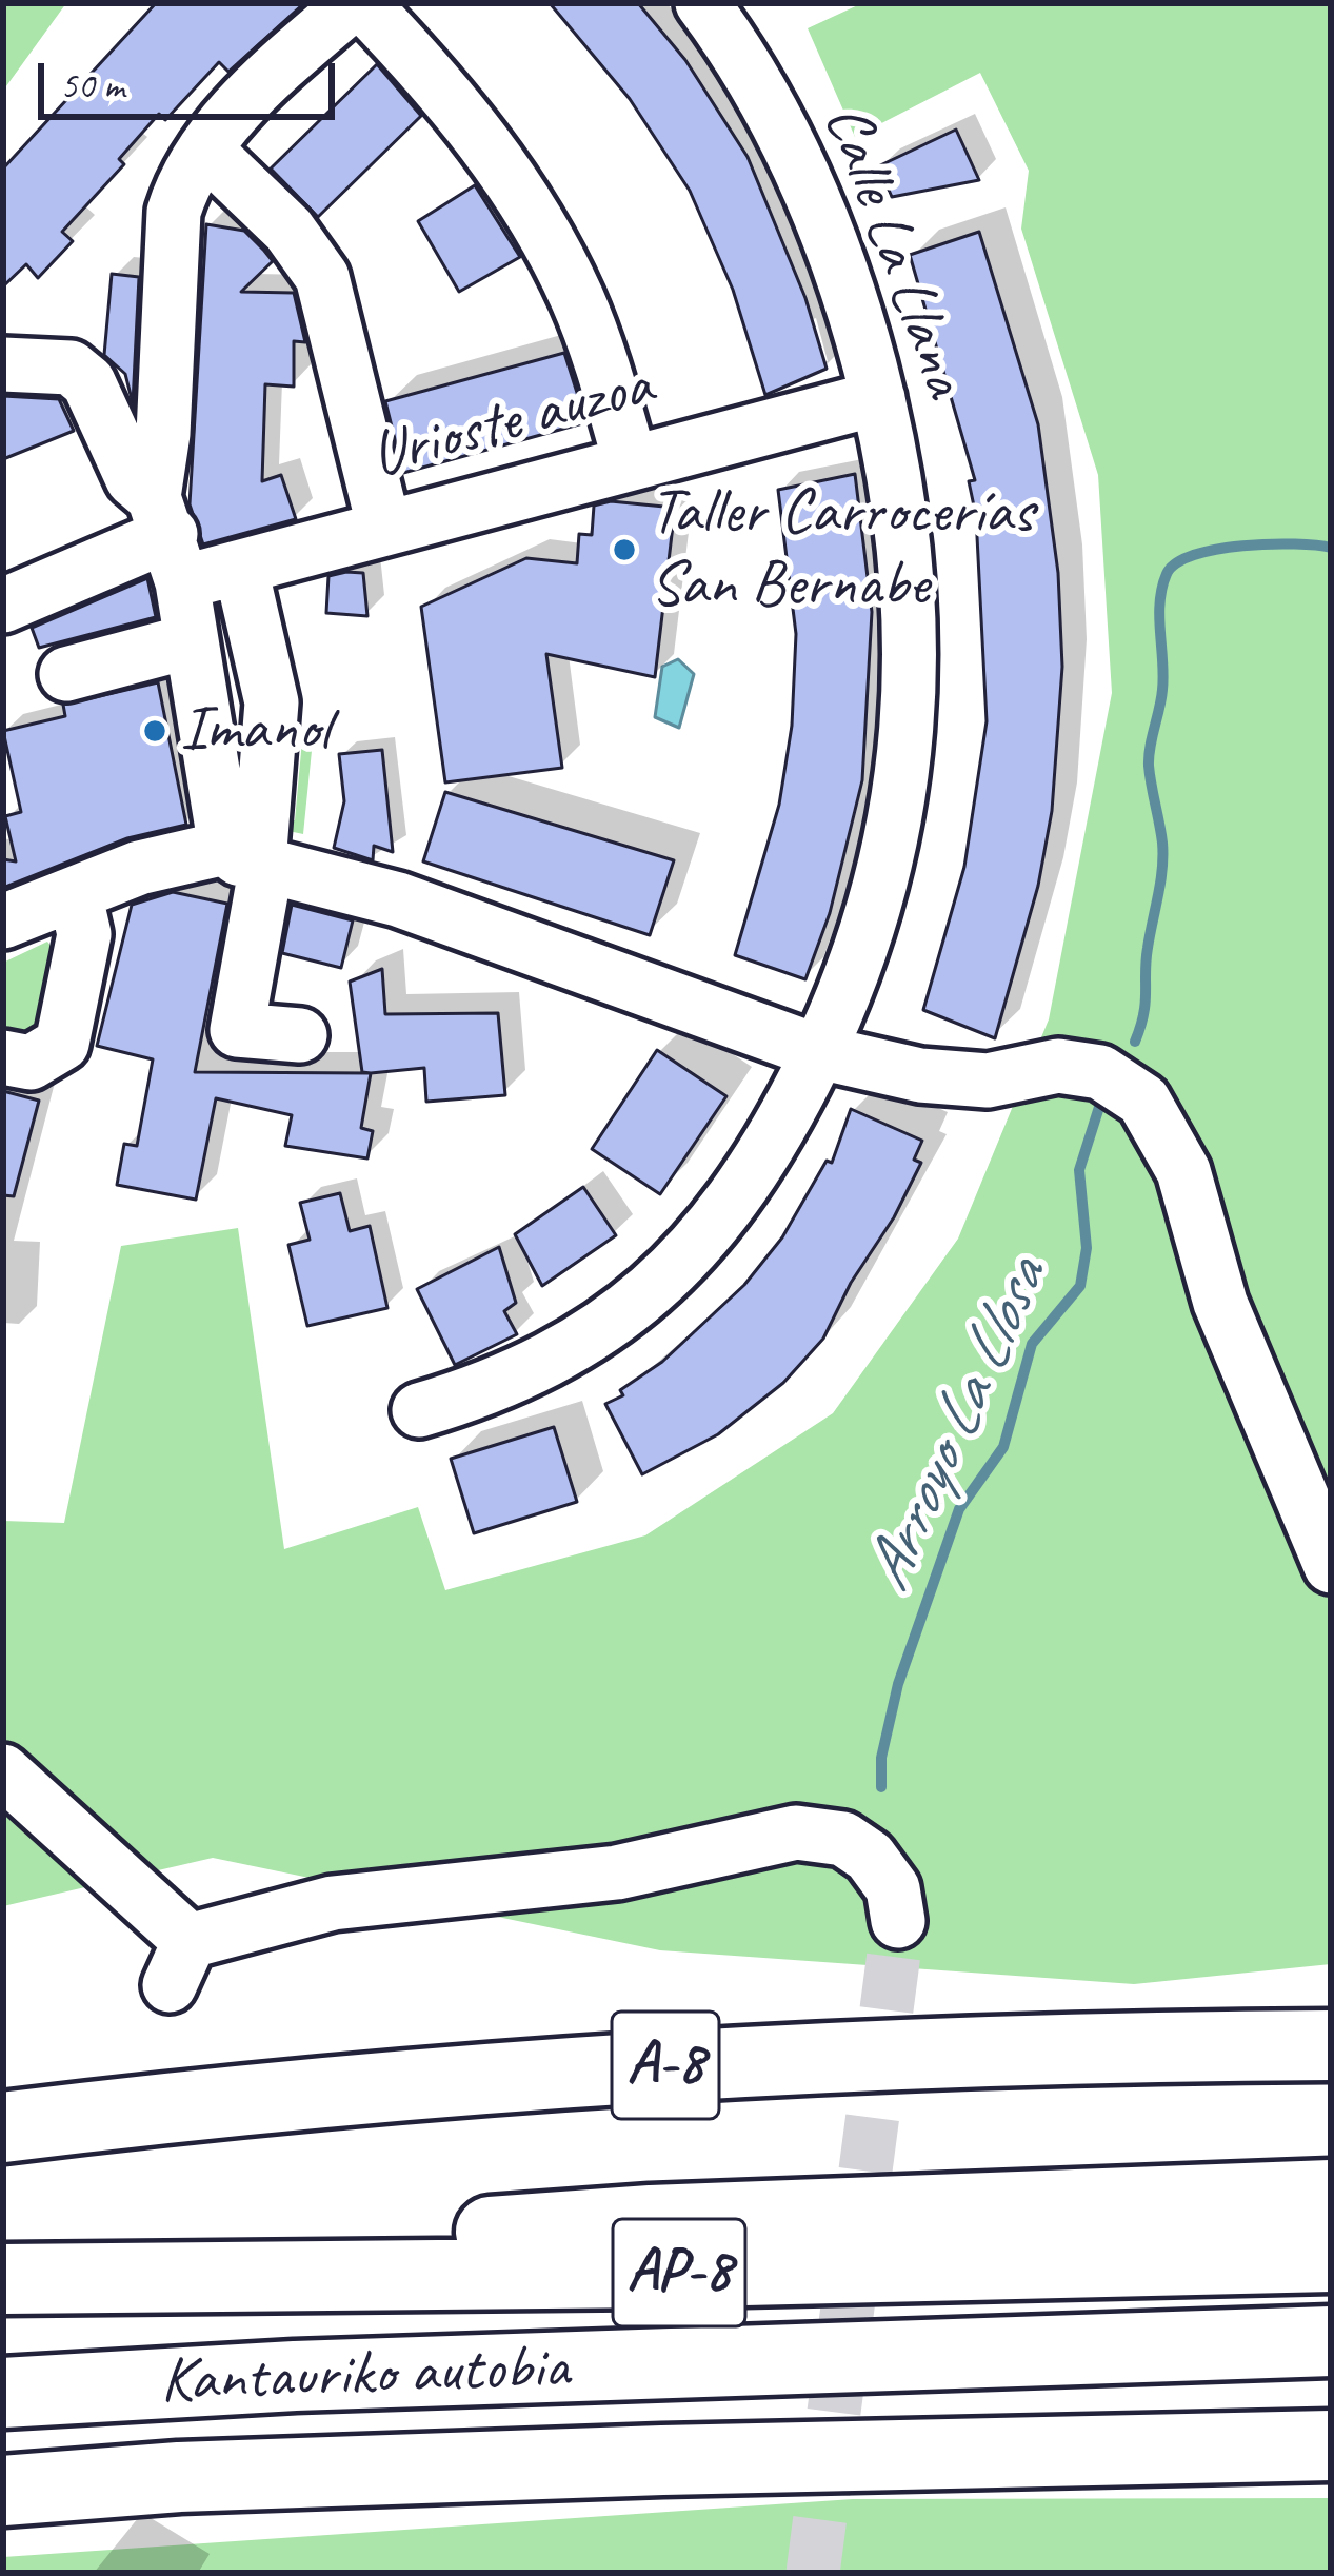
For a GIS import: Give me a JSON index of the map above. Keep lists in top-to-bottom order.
{
  "streets": {
    "highway": ["A-8", "AP-8", "Kantauriko autobia"],
    "street": ["Calle La Llana", "Urioste auzoa"]
  },
  "crossings": [
    ["Calle La Llana", "Urioste auzoa"]
  ],
  "water": ["Arroyo La Llosa"],
  "places": ["Taller Carrocerías San Bernabe", "Imanol"],
  "scale_bar": "50 m"
}
